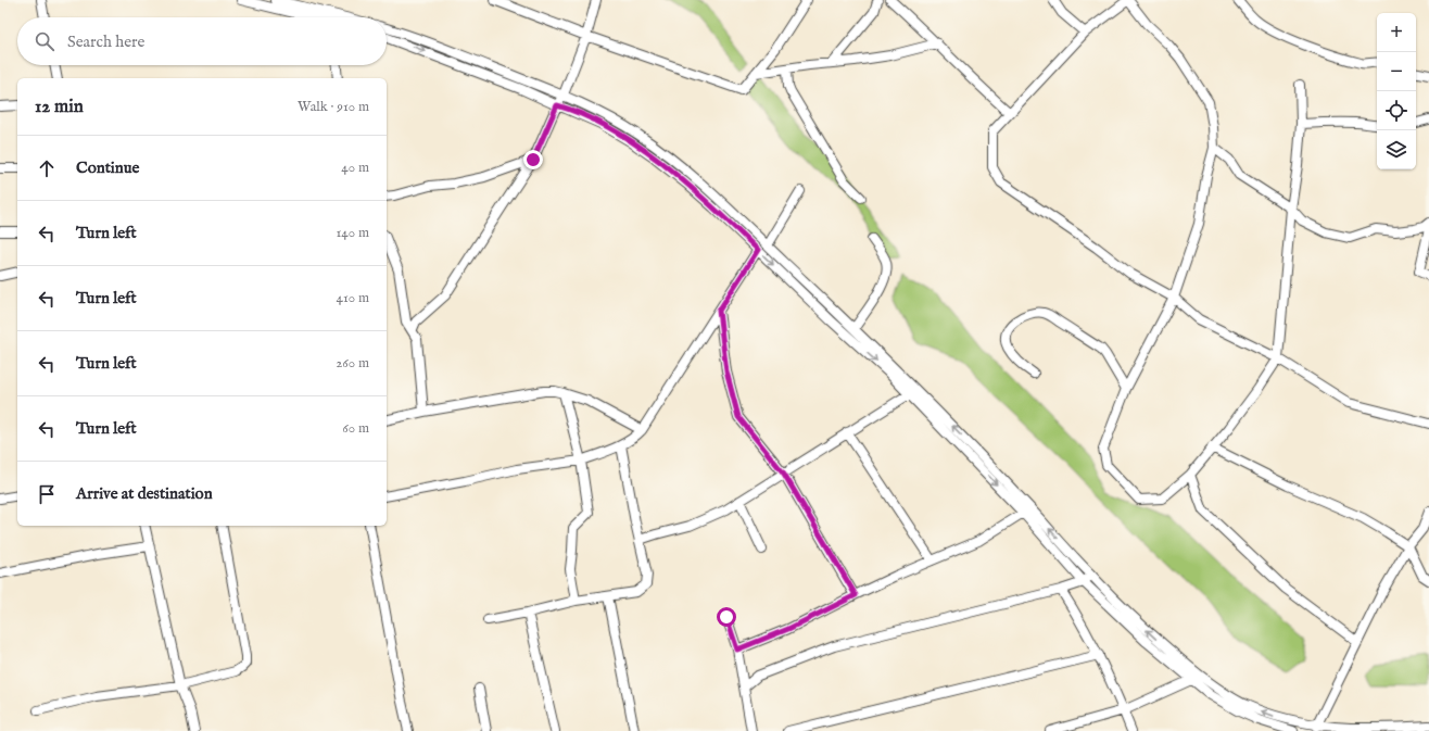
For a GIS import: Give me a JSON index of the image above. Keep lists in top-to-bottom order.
{
  "page": {
    "map_buttons": ["+", "−"],
    "search": "Search here",
    "heading": ["12 min", "Walk · 910 m"],
    "list": [
      ["Continue", "40 m"],
      ["Turn left", "140 m"],
      ["Turn left", "410 m"],
      ["Turn left", "260 m"],
      ["Turn left", "60 m"],
      "Arrive at destination"
    ]
  }
}
